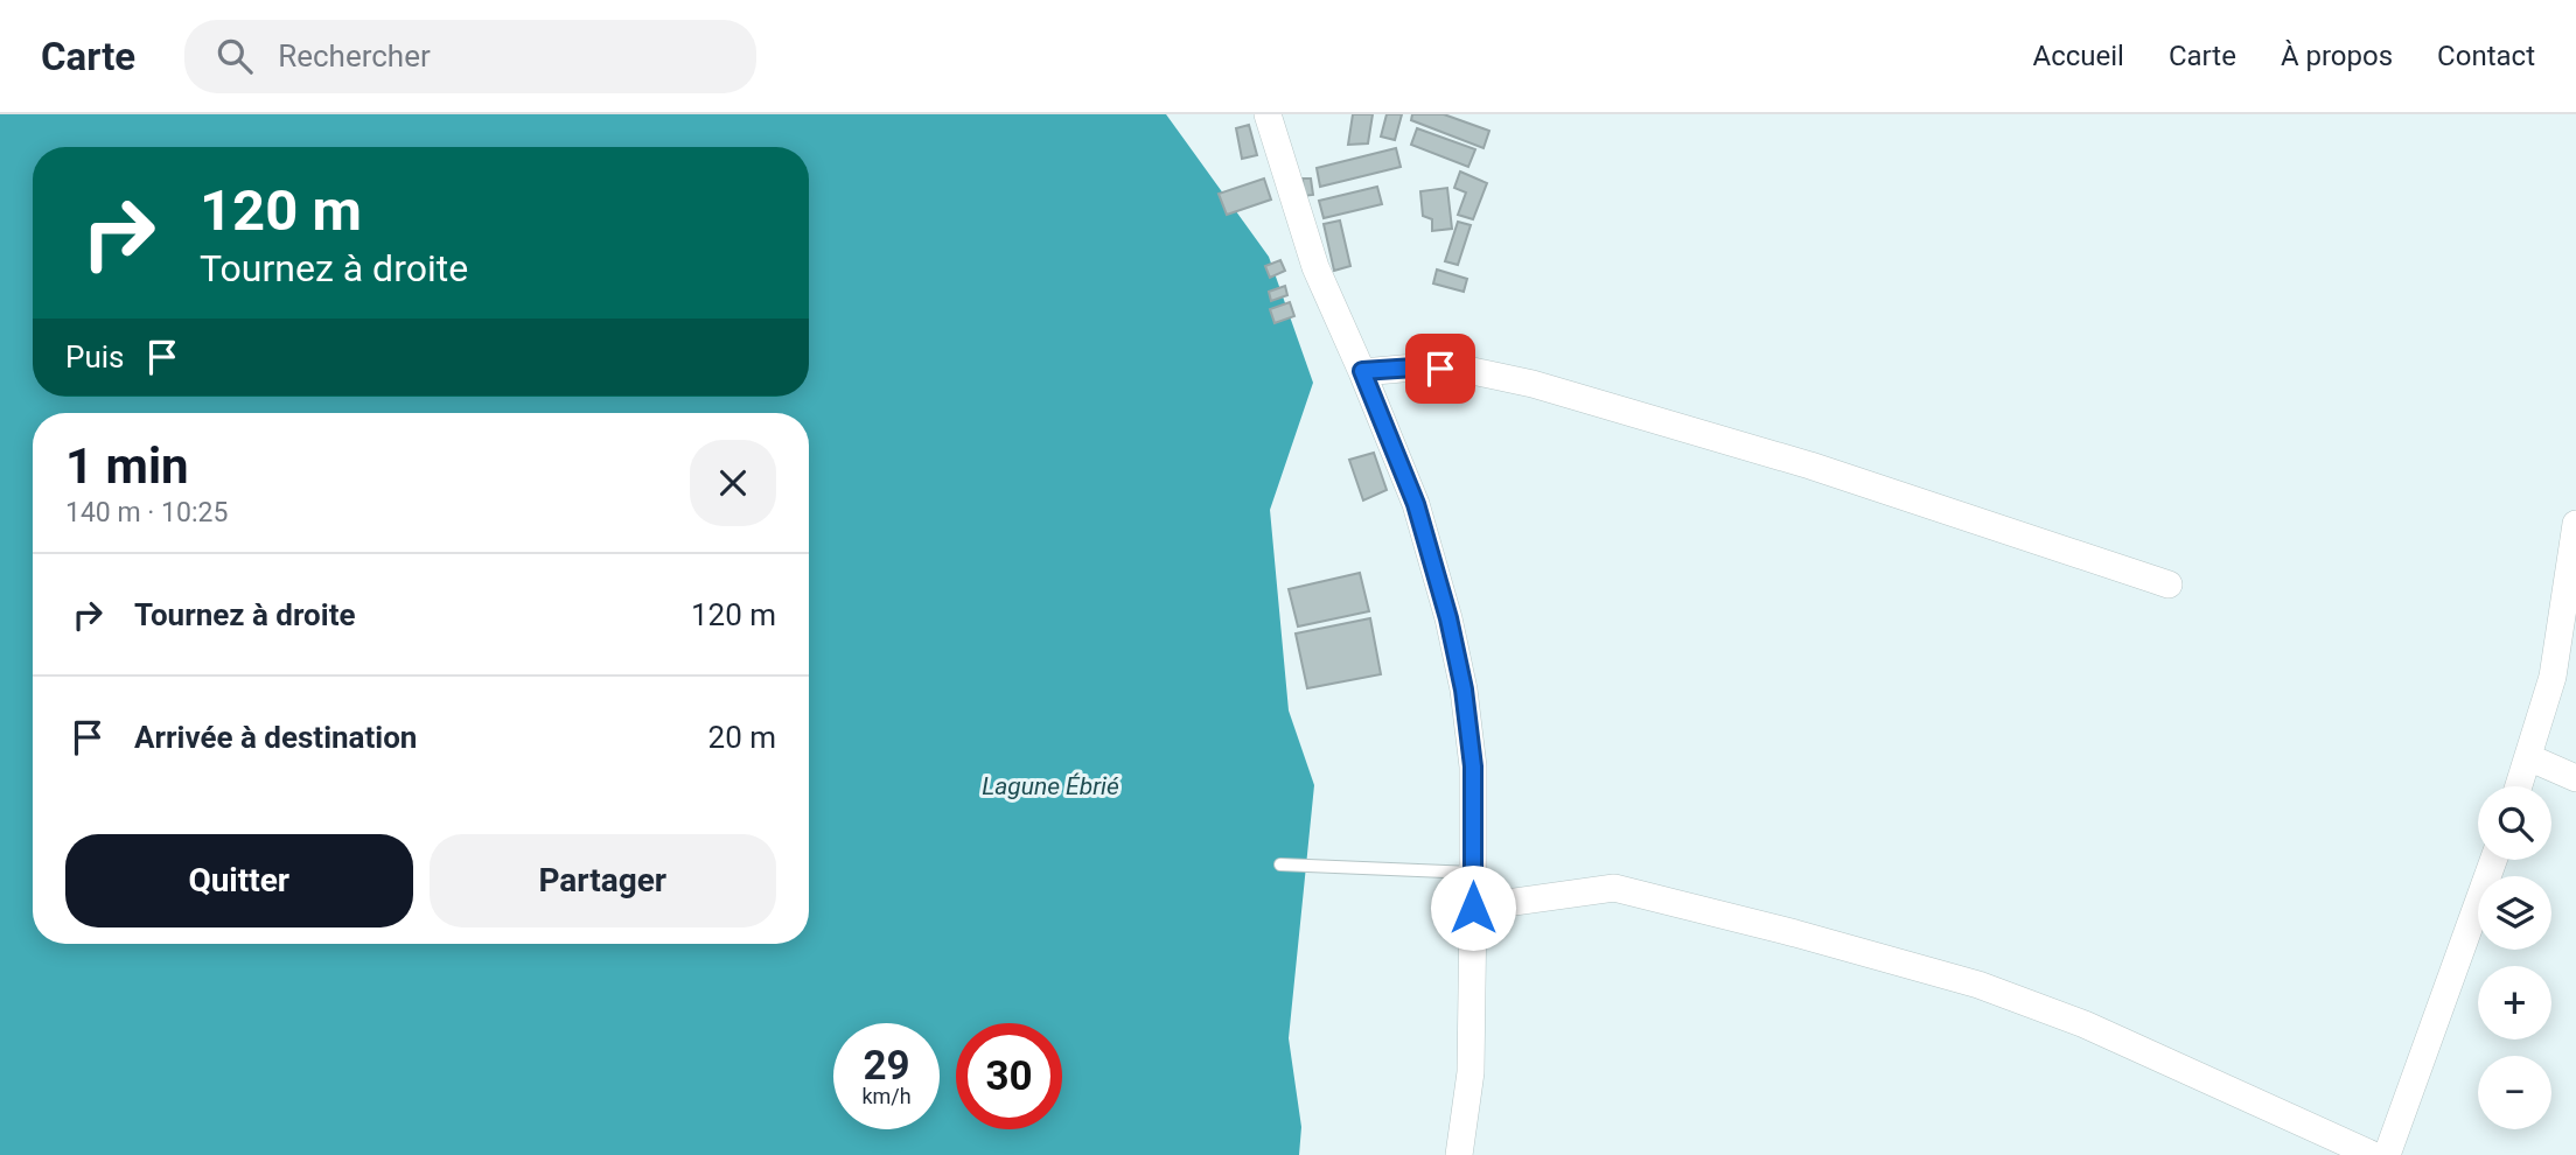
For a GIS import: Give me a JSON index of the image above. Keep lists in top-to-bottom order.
{
  "water": ["Lagune Ébrié"],
  "page": {
    "header": "Carte",
    "search": "Rechercher",
    "nav": [
      "Accueil",
      "Carte",
      "À propos",
      "Contact"
    ],
    "turn": ["120 m", "Tournez à droite"],
    "then": "Puis",
    "heading": ["1 min", "140 m · 10:25"],
    "list": [
      {
        "name": "Tournez à droite",
        "value": "120 m"
      },
      {
        "name": "Arrivée à destination",
        "value": "20 m"
      }
    ],
    "map_buttons": ["+", "−"],
    "buttons": ["Quitter", "Partager"],
    "speed": "29 km/h",
    "limit": "30"
  }
}
